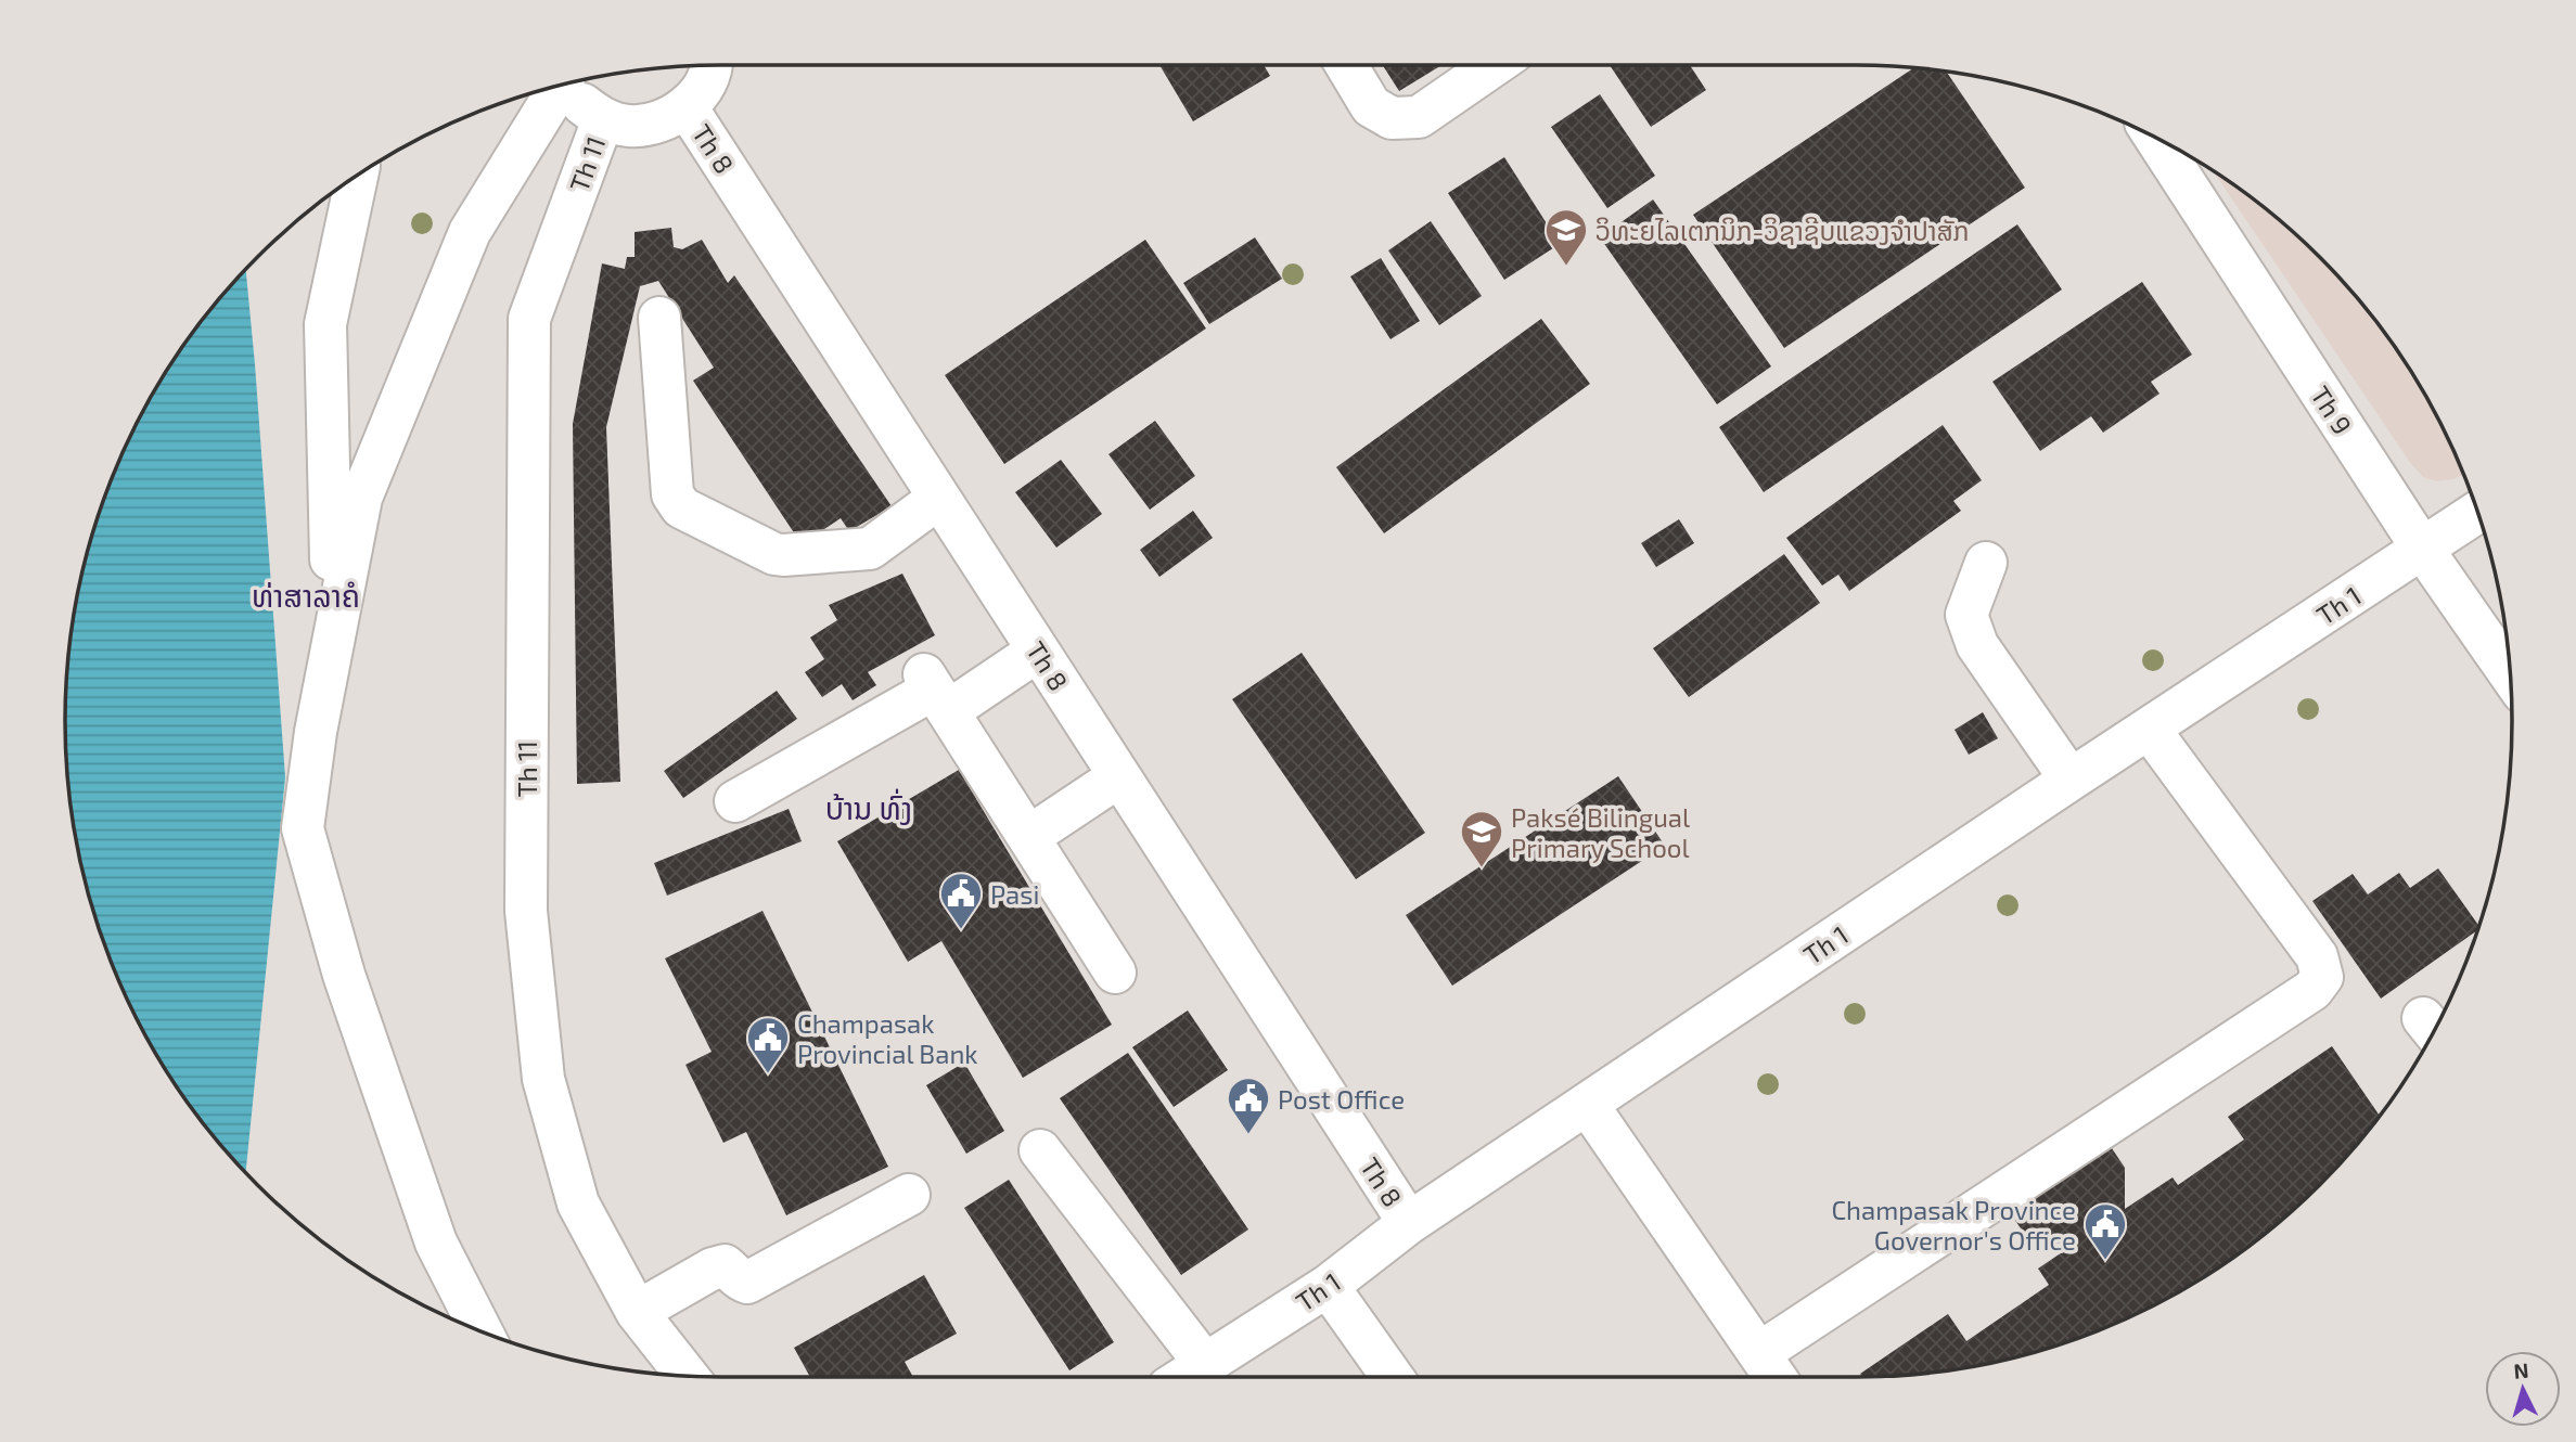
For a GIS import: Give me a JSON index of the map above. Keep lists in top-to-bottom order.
{
  "streets": {
    "street": [
      "Th 8",
      "Th 11",
      "Th 9",
      "Th 1"
    ]
  },
  "crossings": [
    ["Th 8", "Th 1"],
    ["Th 9", "Th 1"]
  ],
  "districts": ["ທ່າສາລາຄໍ", "ບ້ານ ທົ່ງ"],
  "places": {
    "school or university": ["ວິທະຍໄລເຕກນິກ-ວິຊາຊີບແຂວງຈໍາປາສັກ", "Paksé Bilingual Primary School"],
    "public building": [
      "Pasi",
      "Champasak Provincial Bank",
      "Post Office",
      "Champasak Province Governor's Office"
    ]
  },
  "north": "top"
}
